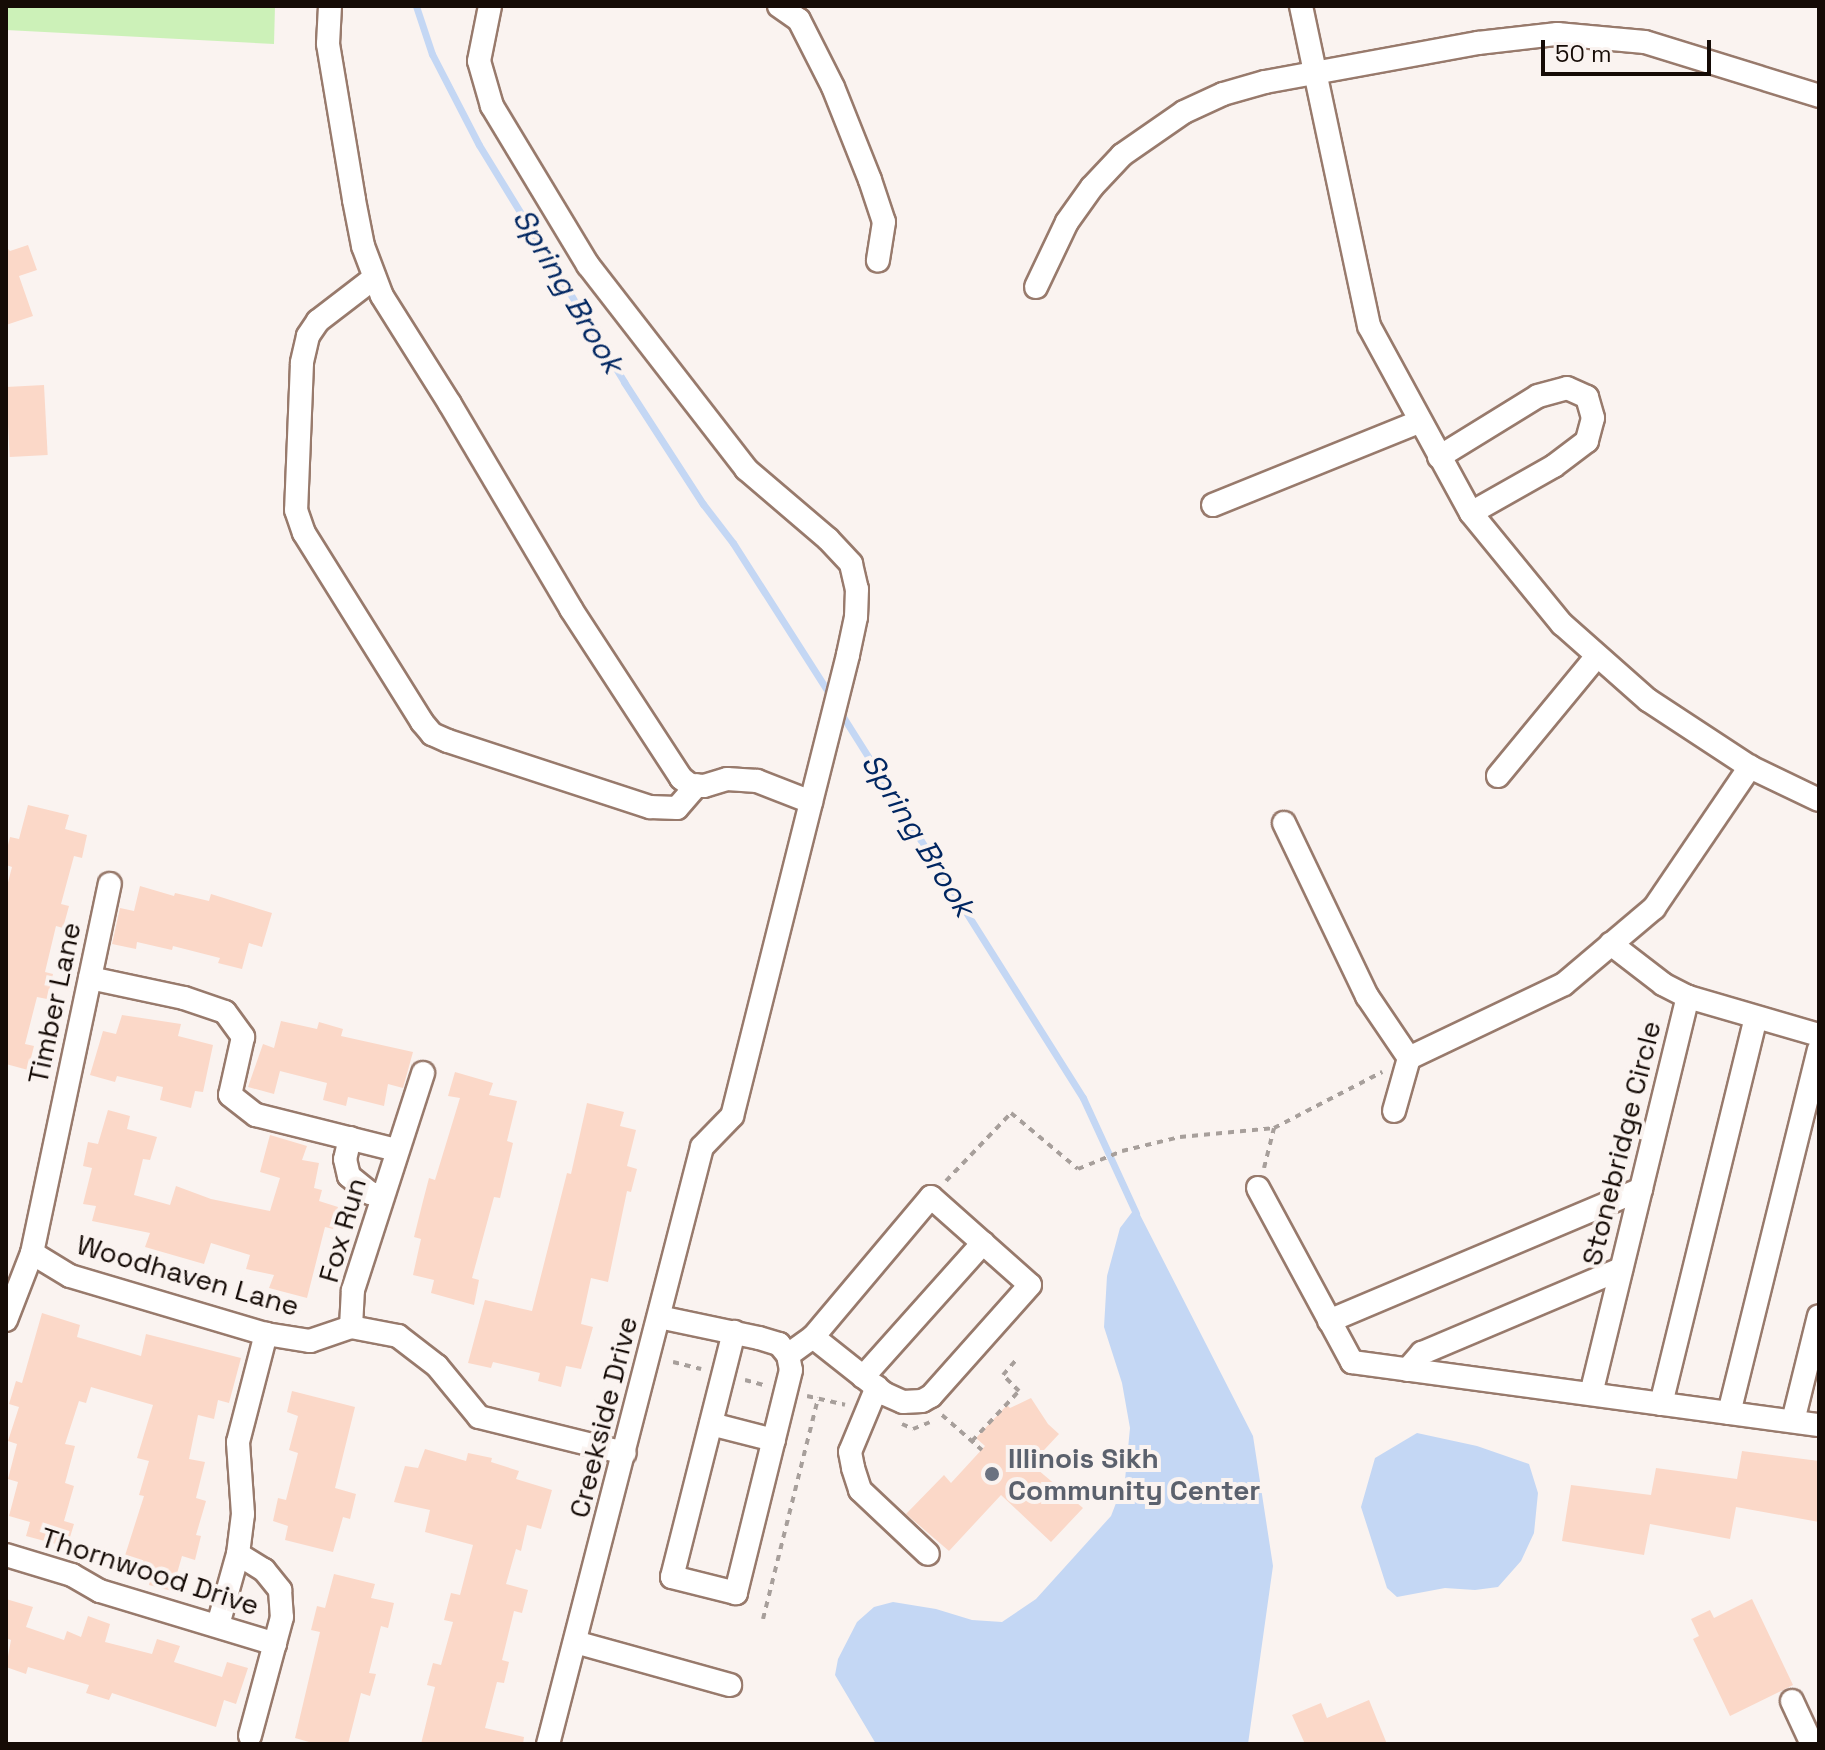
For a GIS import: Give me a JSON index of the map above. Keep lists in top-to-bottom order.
{
  "streets": {
    "street": [
      "Timber Lane",
      "Stonebridge Circle",
      "Fox Run",
      "Woodhaven Lane",
      "Creekside Drive",
      "Thornwood Drive"
    ]
  },
  "crossings": [
    ["Timber Lane", "Woodhaven Lane"],
    ["Fox Run", "Woodhaven Lane"],
    ["Woodhaven Lane", "Creekside Drive"]
  ],
  "water": ["Spring Brook"],
  "places": ["Illinois Sikh Community Center"],
  "scale_bar": "50 m"
}
